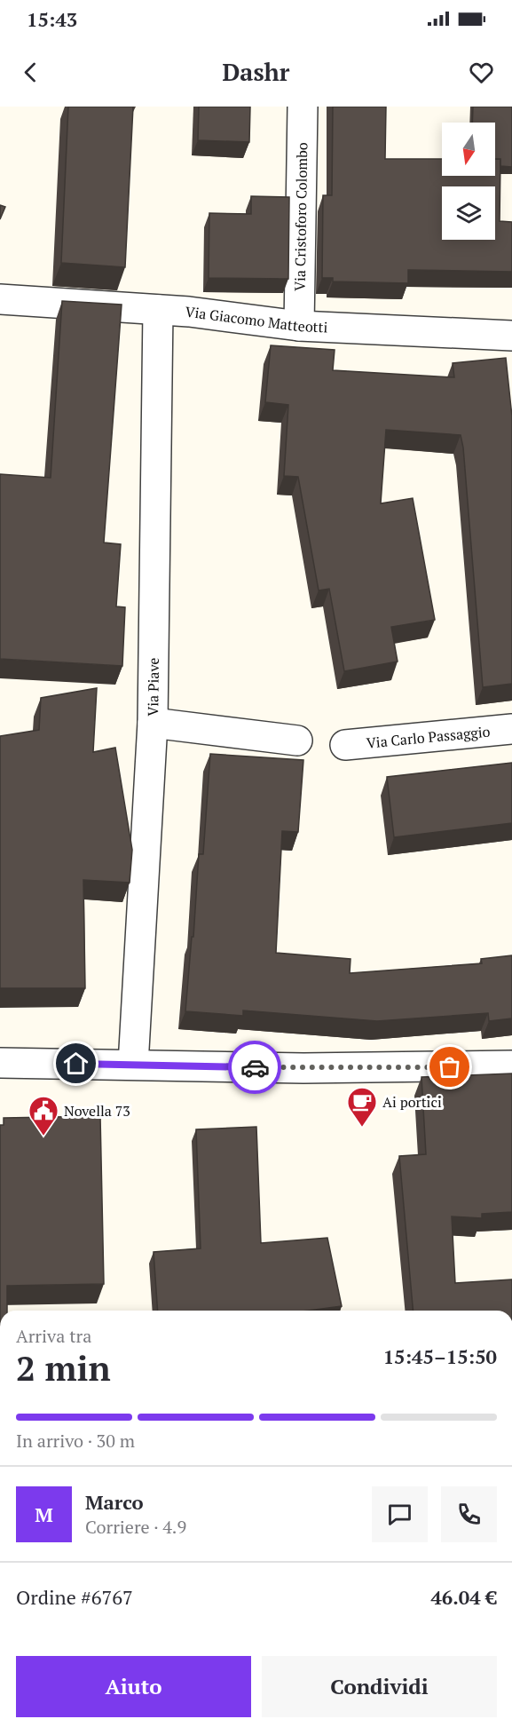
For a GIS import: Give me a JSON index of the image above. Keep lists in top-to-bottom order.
{
  "streets": {
    "street": [
      "Via Cristoforo Colombo",
      "Via Giacomo Matteotti",
      "Via Piave",
      "Via Carlo Passaggio"
    ]
  },
  "crossings": [
    ["Via Cristoforo Colombo", "Via Giacomo Matteotti"],
    ["Via Giacomo Matteotti", "Via Piave"]
  ],
  "places": {
    "cafe": ["Ai portici"],
    "public building": ["Novella 73"]
  },
  "north": "bottom",
  "page": {
    "status": "15:43",
    "header": "Dashr",
    "heading": ["2 min", "Arriva tra", "15:45–15:50"],
    "panel": [
      "Marco",
      "Corriere · 4.9",
      "Ordine #6767",
      "46.04 €"
    ],
    "bar": "In arrivo · 30 m",
    "round": "M",
    "buttons": ["Aiuto", "Condividi"]
  }
}
